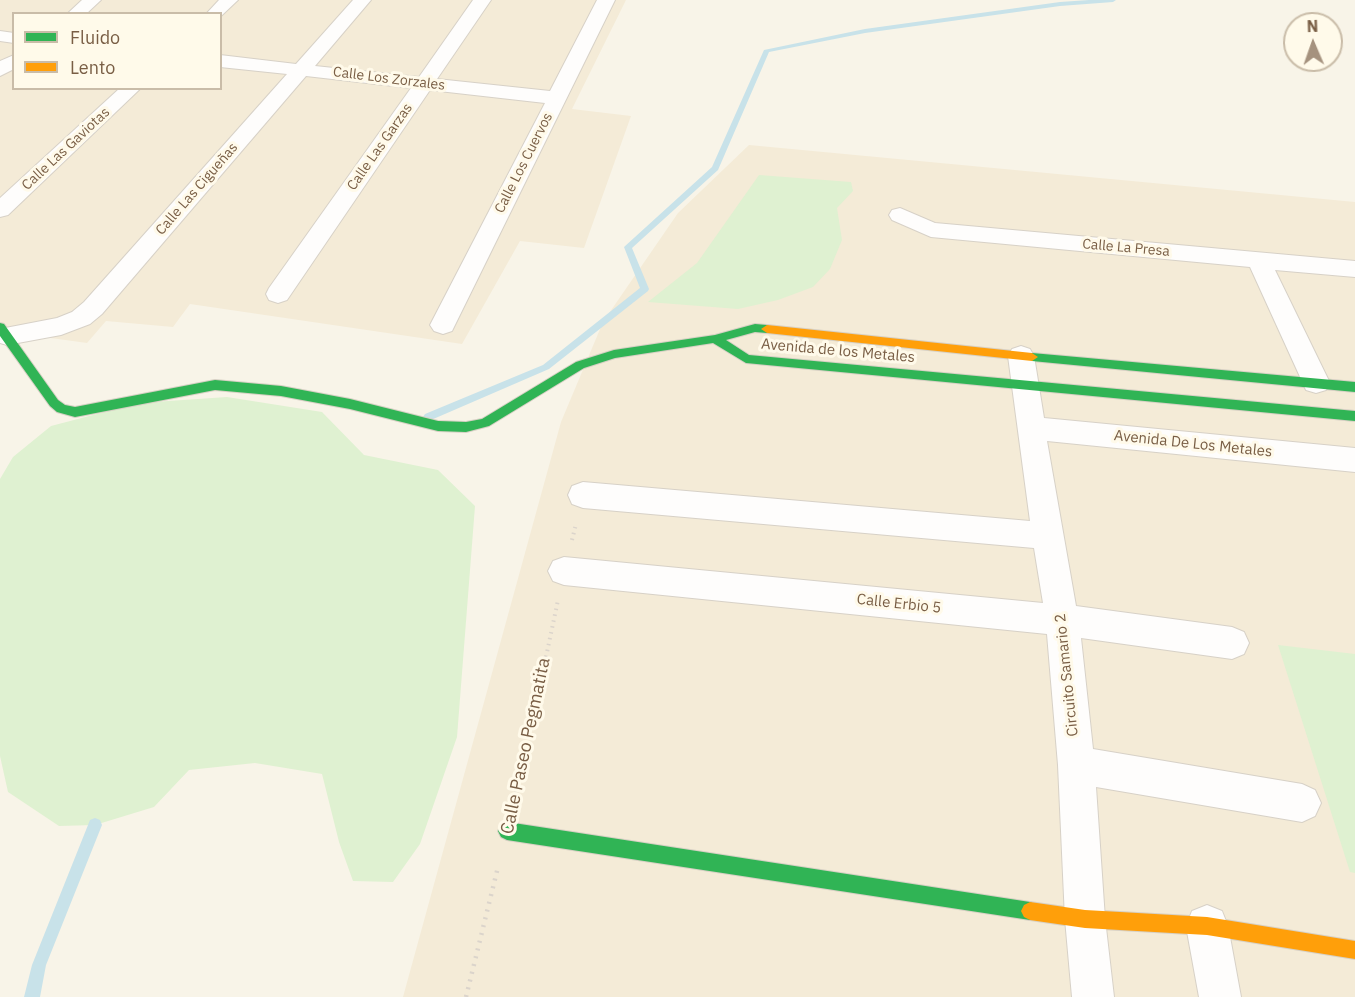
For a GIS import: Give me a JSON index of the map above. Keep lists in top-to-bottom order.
{
  "streets": {
    "street": [
      "Calle Los Zorzales",
      "Calle Las Garzas",
      "Calle Las Gaviotas",
      "Calle Los Cuervos",
      "Calle Las Cigueñas",
      "Calle La Presa",
      "Avenida de los Metales",
      "Avenida De Los Metales",
      "Calle Erbio 5",
      "Circuito Samario 2"
    ],
    "path": ["Calle Paseo Pegmatita"]
  },
  "crossings": [
    ["Calle Los Zorzales", "Calle Las Garzas"],
    ["Calle Los Zorzales", "Calle Los Cuervos"],
    ["Calle Los Zorzales", "Calle Las Cigueñas"],
    ["Avenida de los Metales", "Circuito Samario 2"],
    ["Avenida De Los Metales", "Circuito Samario 2"],
    ["Calle Erbio 5", "Circuito Samario 2"],
    ["Calle Erbio 5", "Calle Paseo Pegmatita"]
  ],
  "legend": ["Fluido", "Lento"],
  "north": "top"
}
